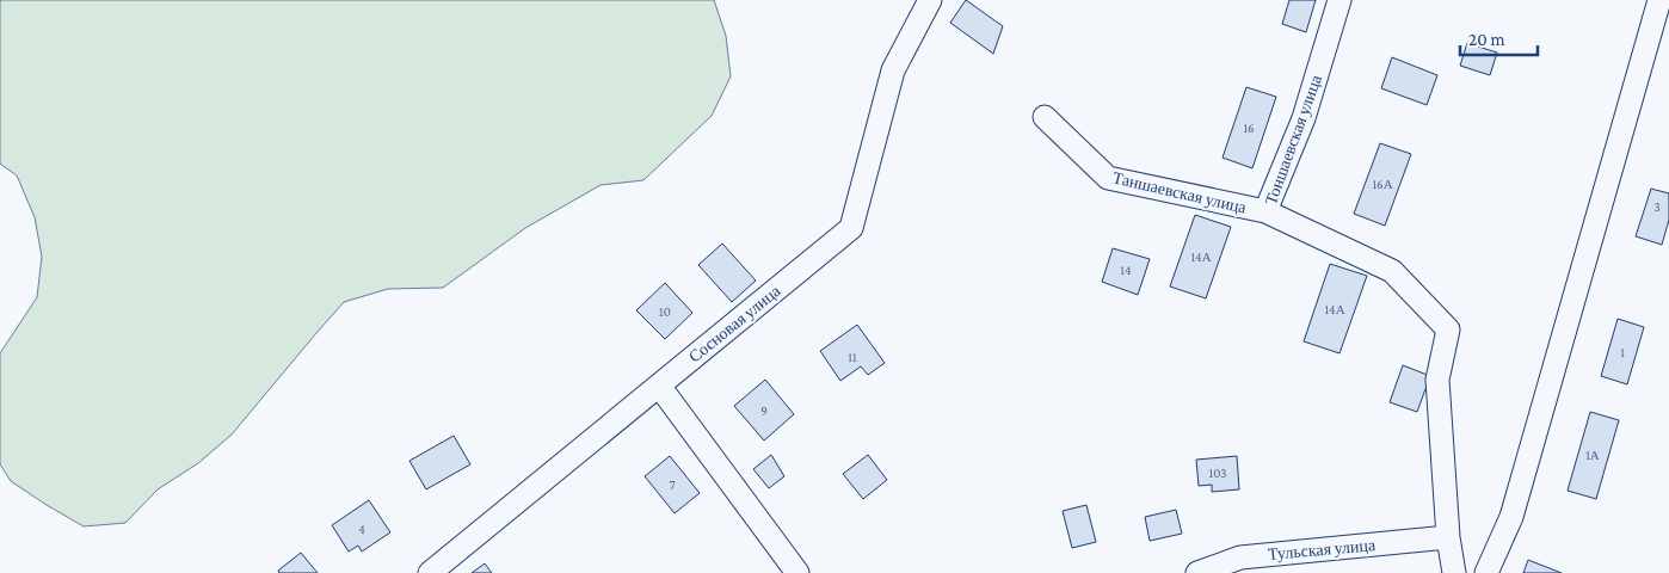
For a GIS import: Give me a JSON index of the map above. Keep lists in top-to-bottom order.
{
  "streets": {
    "street": [
      "Тоншаевская улица",
      "Таншаевская улица",
      "Сосновая улица",
      "Тульская улица"
    ]
  },
  "crossings": [
    ["Тоншаевская улица", "Таншаевская улица"],
    ["Тоншаевская улица", "Тульская улица"]
  ],
  "house_numbers": [
    "16",
    "16А",
    "3",
    "14А",
    "14",
    "14А",
    "10",
    "1",
    "11",
    "9",
    "1А",
    "103",
    "7",
    "4"
  ],
  "scale_bar": "20 m"
}
